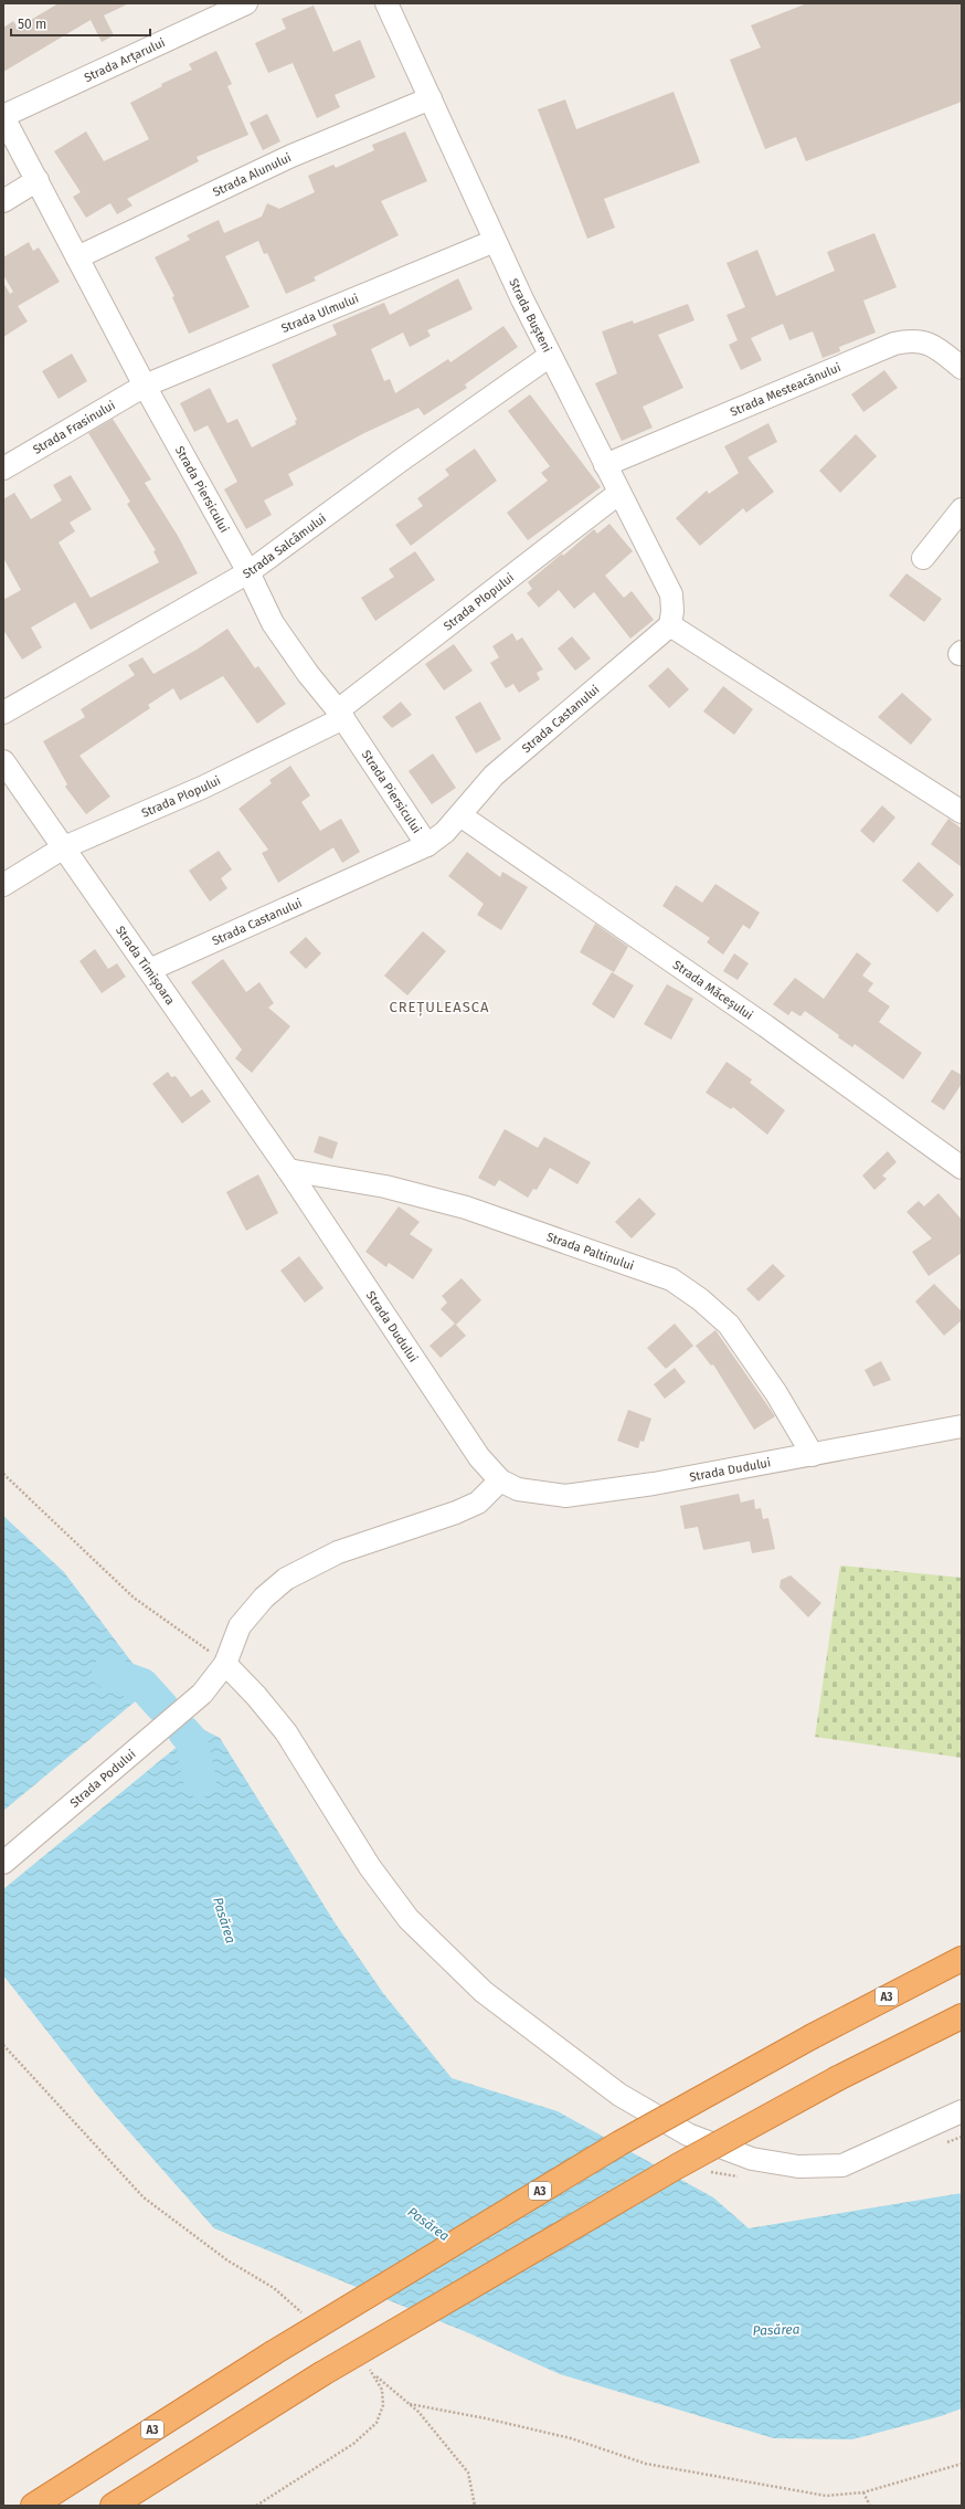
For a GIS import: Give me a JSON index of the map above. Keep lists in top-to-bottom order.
{
  "streets": {
    "highway": ["A3"],
    "street": [
      "Strada Arțarului",
      "Strada Alunului",
      "Strada Ulmului",
      "Strada Bușteni",
      "Strada Mesteacănului",
      "Strada Frasinului",
      "Strada Piersicului",
      "Strada Salcâmului",
      "Strada Plopului",
      "Strada Castanului",
      "Strada Timișoara",
      "Strada Măceșului",
      "Strada Paltinului",
      "Strada Dudului",
      "Strada Podului"
    ]
  },
  "crossings": [
    ["Strada Arțarului", "Strada Piersicului"],
    ["Strada Alunului", "Strada Bușteni"],
    ["Strada Alunului", "Strada Piersicului"],
    ["Strada Ulmului", "Strada Bușteni"],
    ["Strada Ulmului", "Strada Frasinului"],
    ["Strada Ulmului", "Strada Piersicului"],
    ["Strada Bușteni", "Strada Mesteacănului"],
    ["Strada Bușteni", "Strada Salcâmului"],
    ["Strada Bușteni", "Strada Plopului"],
    ["Strada Bușteni", "Strada Castanului"],
    ["Strada Frasinului", "Strada Piersicului"],
    ["Strada Piersicului", "Strada Salcâmului"],
    ["Strada Piersicului", "Strada Plopului"],
    ["Strada Piersicului", "Strada Castanului"],
    ["Strada Plopului", "Strada Timișoara"],
    ["Strada Castanului", "Strada Timișoara"],
    ["Strada Castanului", "Strada Măceșului"],
    ["Strada Timișoara", "Strada Paltinului"],
    ["Strada Timișoara", "Strada Dudului"],
    ["Strada Paltinului", "Strada Dudului"]
  ],
  "districts": ["CREȚULEASCA"],
  "water": ["Pasărea"],
  "scale_bar": "50 m"
}
